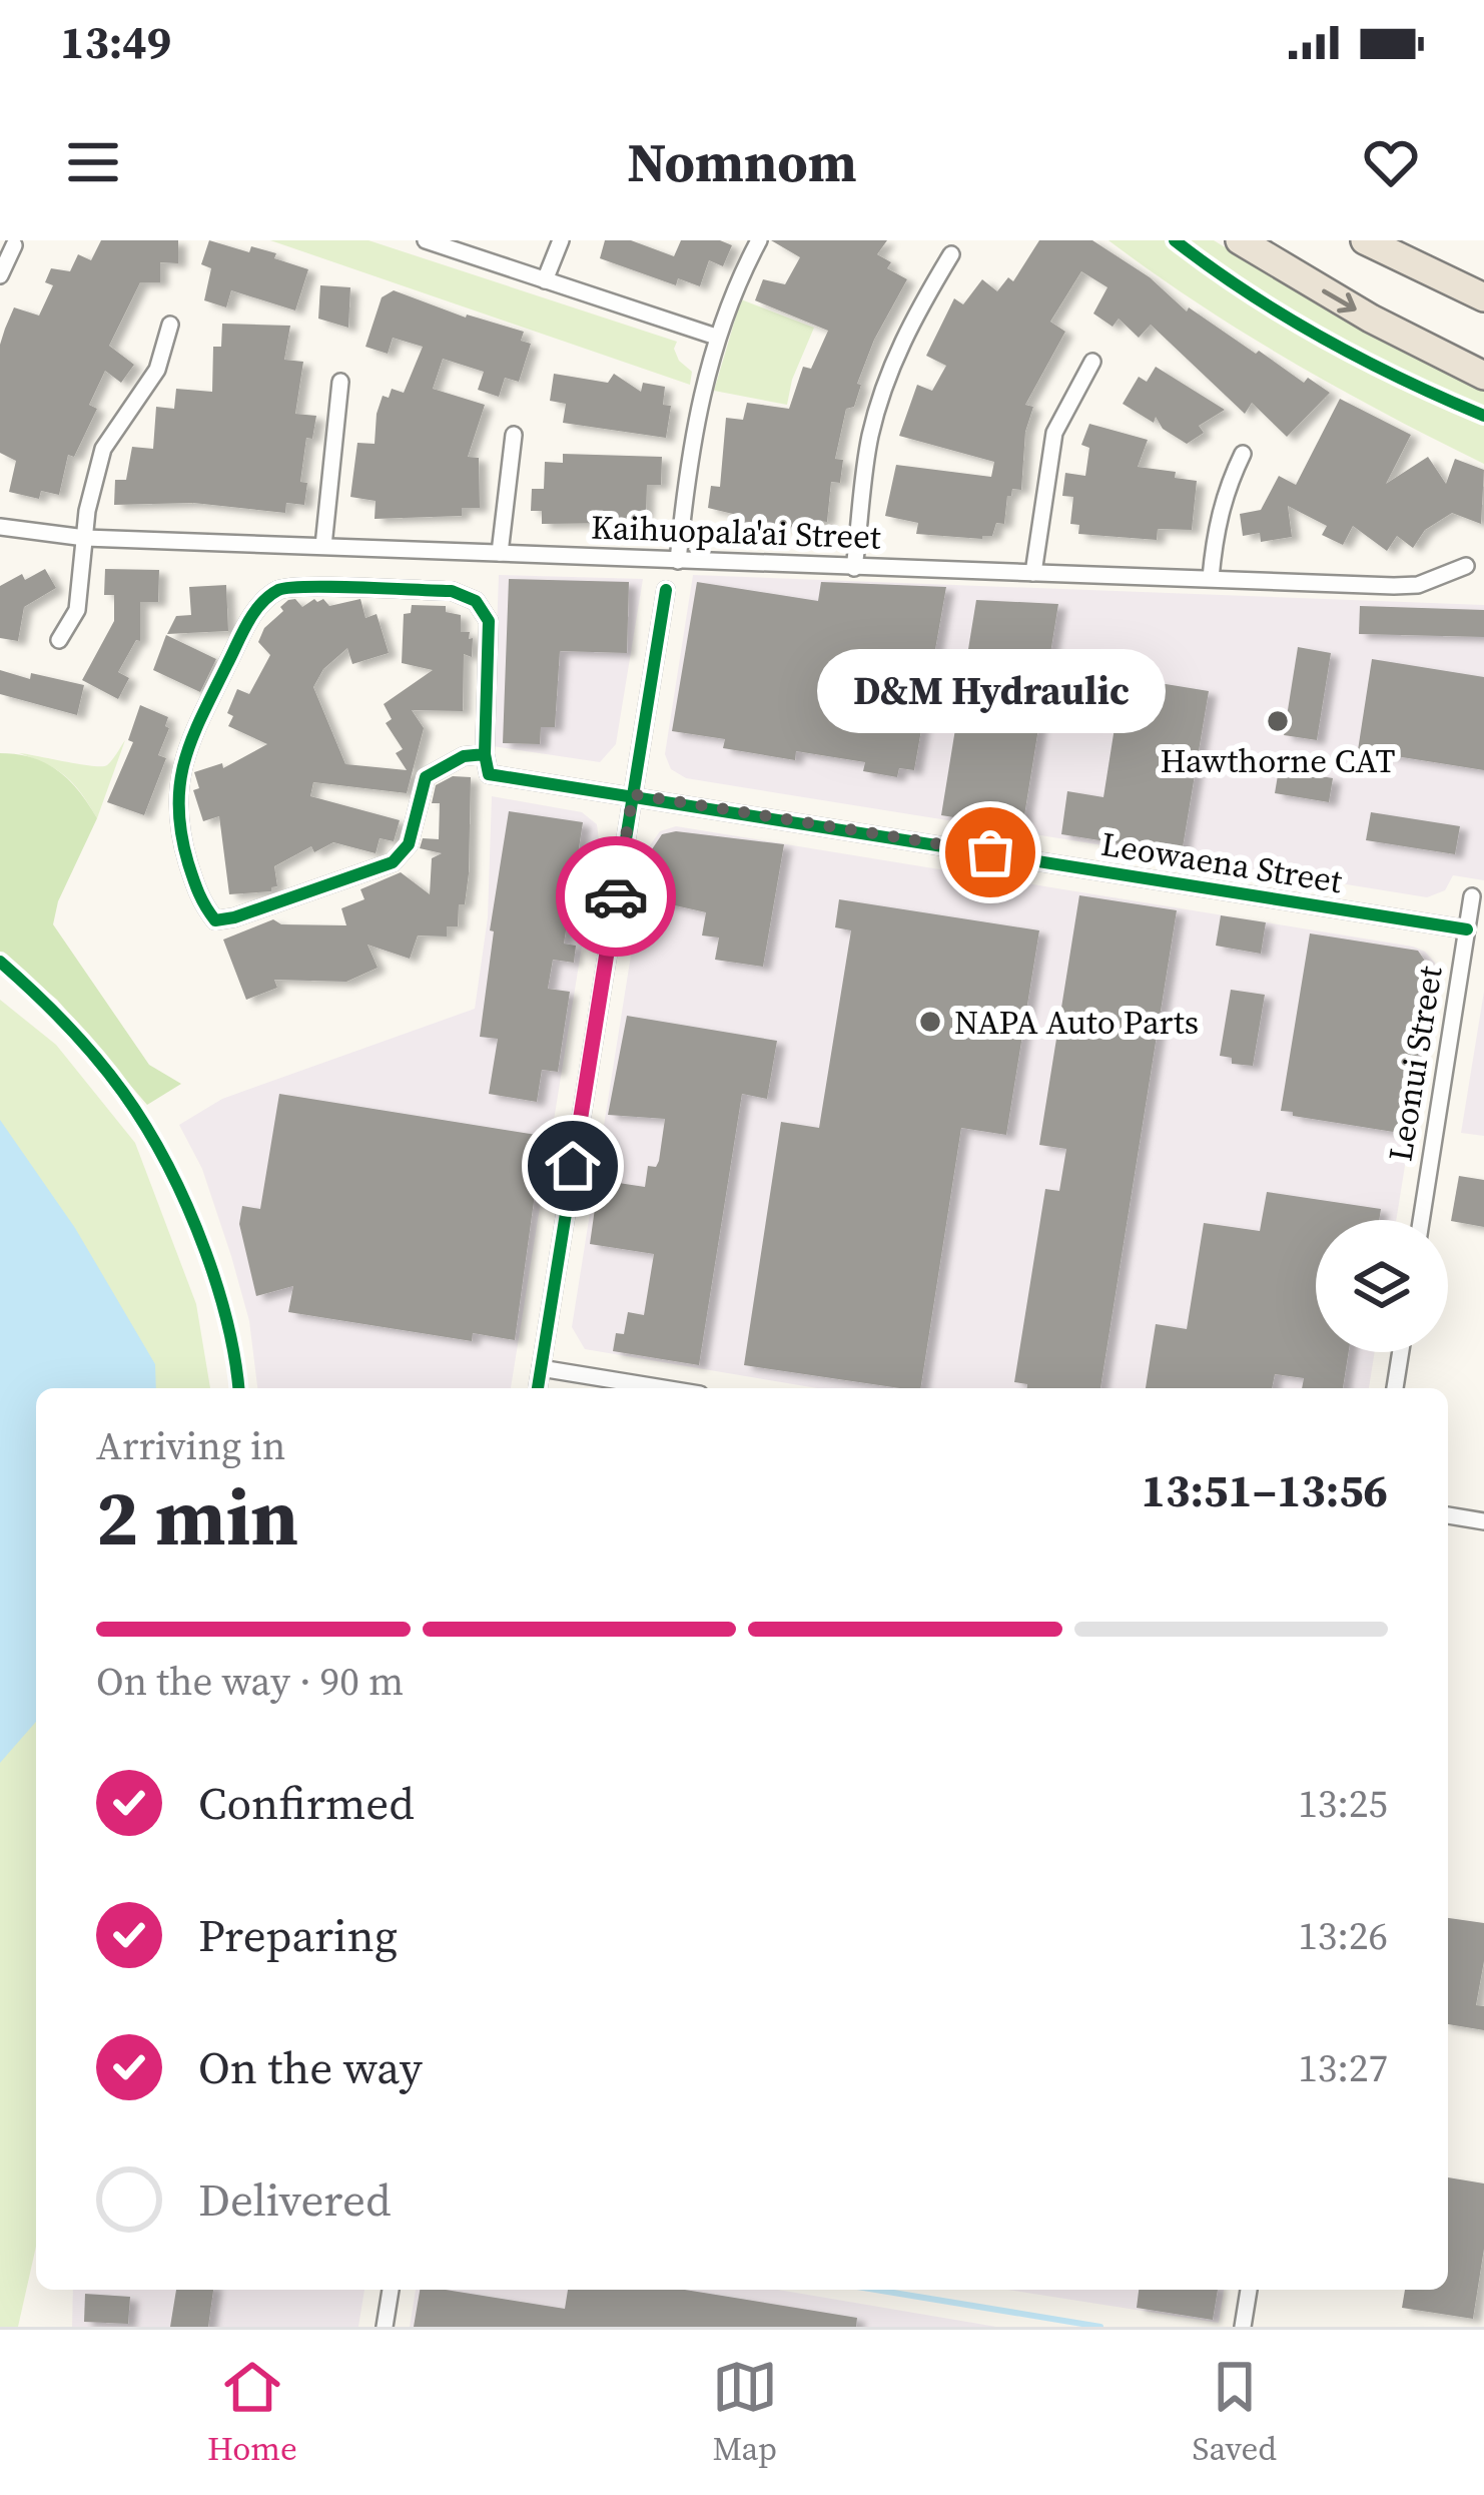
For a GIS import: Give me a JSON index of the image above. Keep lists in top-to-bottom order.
{
  "streets": {
    "street": ["Kaihuopala'ai Street", "Leowaena Street", "Leonui Street"]
  },
  "crossings": [
    ["Leowaena Street", "Leonui Street"]
  ],
  "places": ["Hawthorne CAT", "D&M Hydraulic", "NAPA Auto Parts"],
  "page": {
    "status": "13:49",
    "header": "Nomnom",
    "bubble": "D&M Hydraulic",
    "heading": ["2 min", "Arriving in", "13:51–13:56"],
    "bar": "On the way · 90 m",
    "list": [
      ["Confirmed", "13:25"],
      ["Preparing", "13:26"],
      ["On the way", "13:27"],
      "Delivered"
    ],
    "tabs": ["Home", "Map", "Saved"]
  }
}
